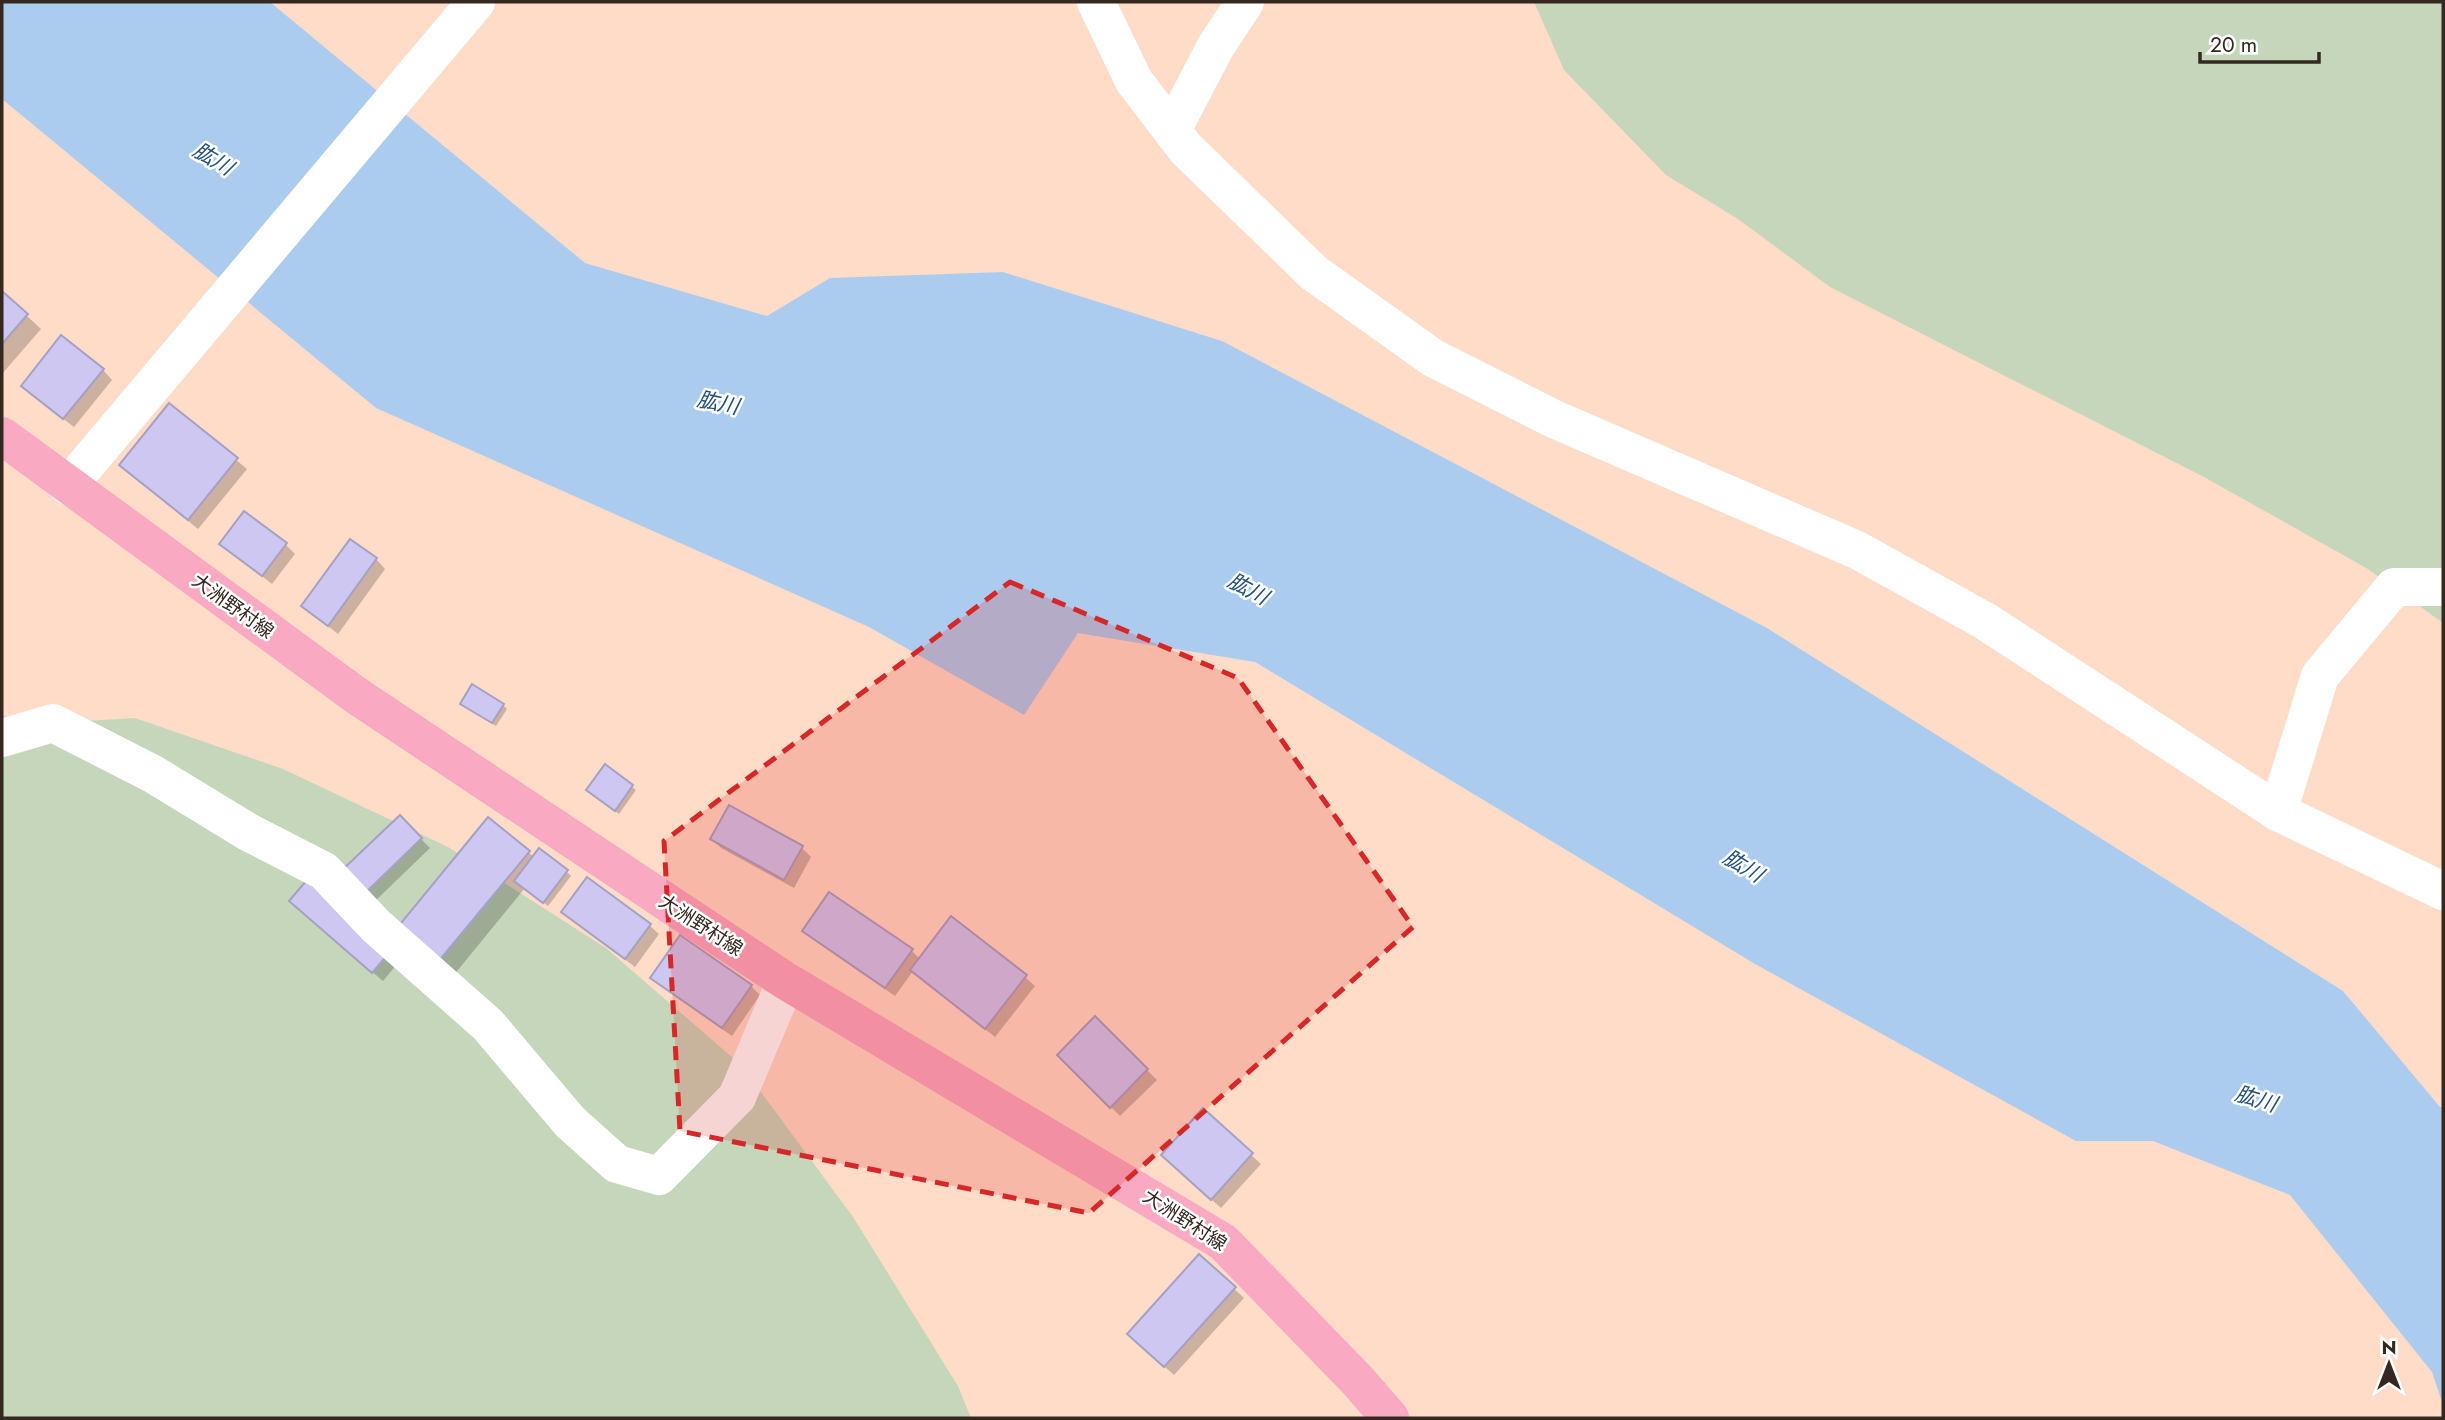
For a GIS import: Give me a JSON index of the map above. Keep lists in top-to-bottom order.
{
  "streets": {
    "main road": ["大洲野村線"]
  },
  "water": ["肱川"],
  "scale_bar": "20 m",
  "north": "top"
}
